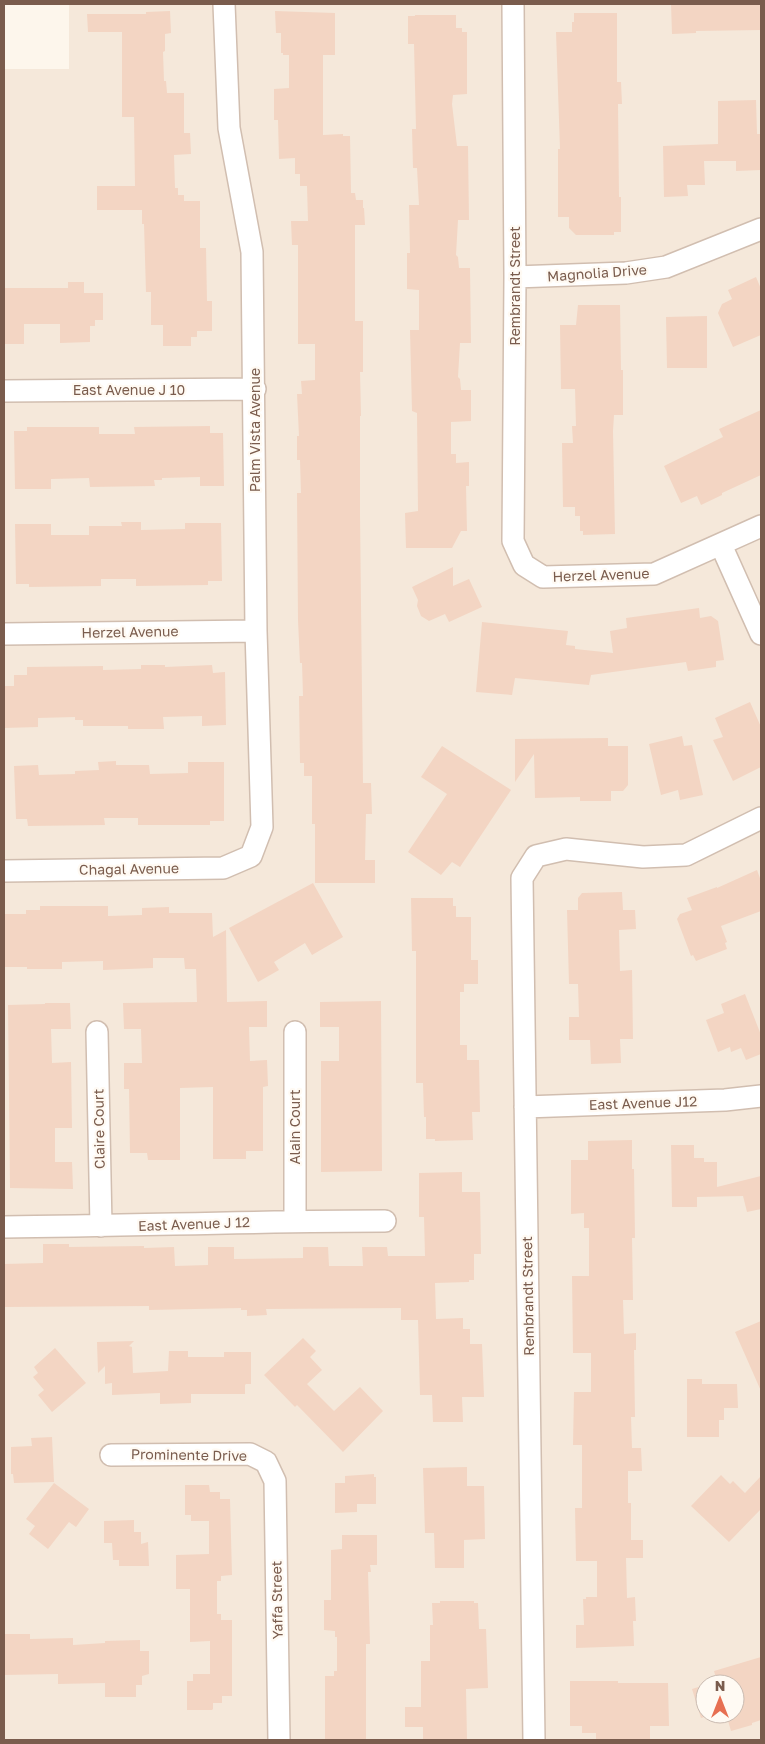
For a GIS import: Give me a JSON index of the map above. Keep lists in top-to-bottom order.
{
  "streets": {
    "street": [
      "Magnolia Drive",
      "Rembrandt Street",
      "East Avenue J 10",
      "Palm Vista Avenue",
      "Herzel Avenue",
      "Chagal Avenue",
      "East Avenue J12",
      "Alain Court",
      "Claire Court",
      "East Avenue J 12",
      "Prominente Drive",
      "Yaffa Street"
    ]
  },
  "crossings": [
    ["Magnolia Drive", "Rembrandt Street"],
    ["Rembrandt Street", "Herzel Avenue"],
    ["Rembrandt Street", "East Avenue J12"],
    ["East Avenue J 10", "Palm Vista Avenue"],
    ["Palm Vista Avenue", "Herzel Avenue"],
    ["Palm Vista Avenue", "Chagal Avenue"],
    ["Alain Court", "East Avenue J 12"],
    ["Claire Court", "East Avenue J 12"],
    ["Prominente Drive", "Yaffa Street"]
  ],
  "north": "top"
}
